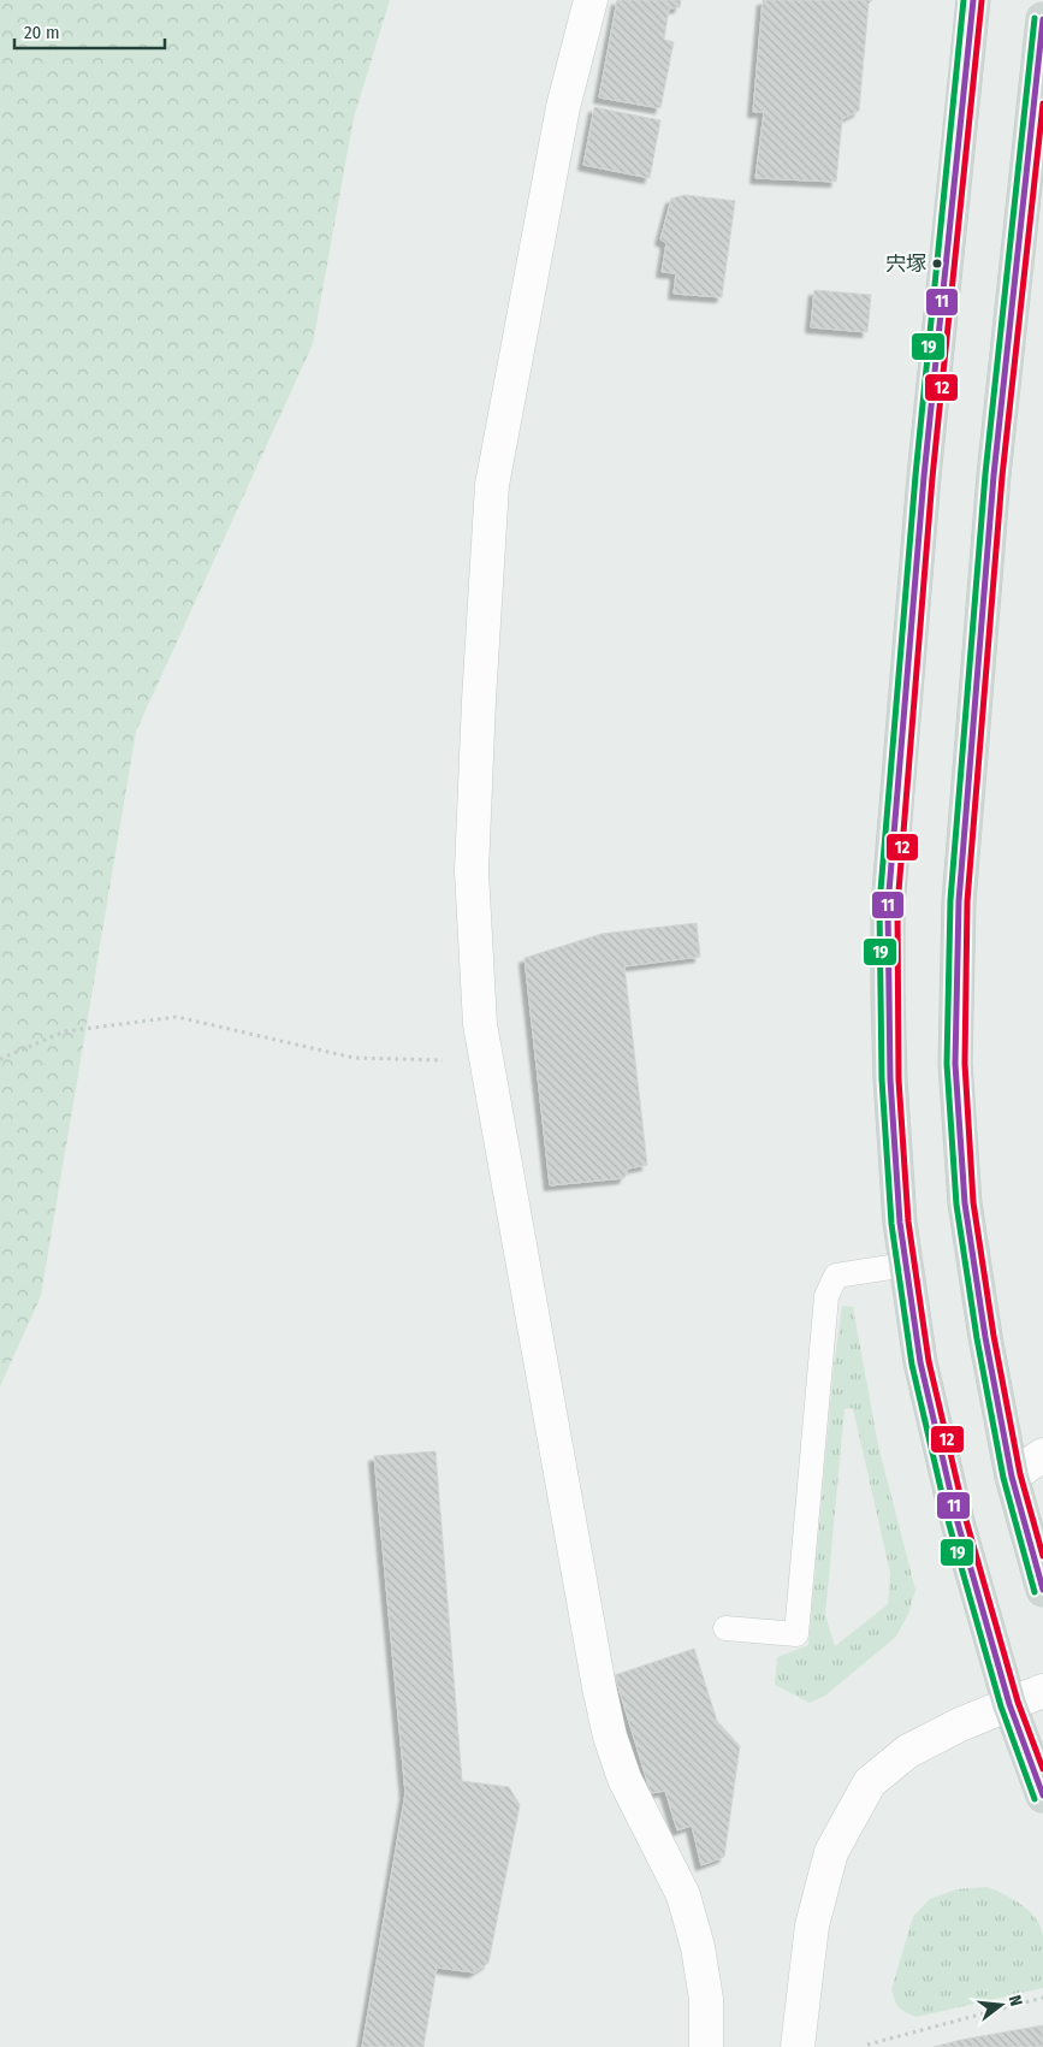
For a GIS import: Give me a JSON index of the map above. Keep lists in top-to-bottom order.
{
  "places": ["宍塚"],
  "lines": ["transit line 11", "transit line 19", "transit line 12"],
  "scale_bar": "20 m",
  "north": "right"
}
